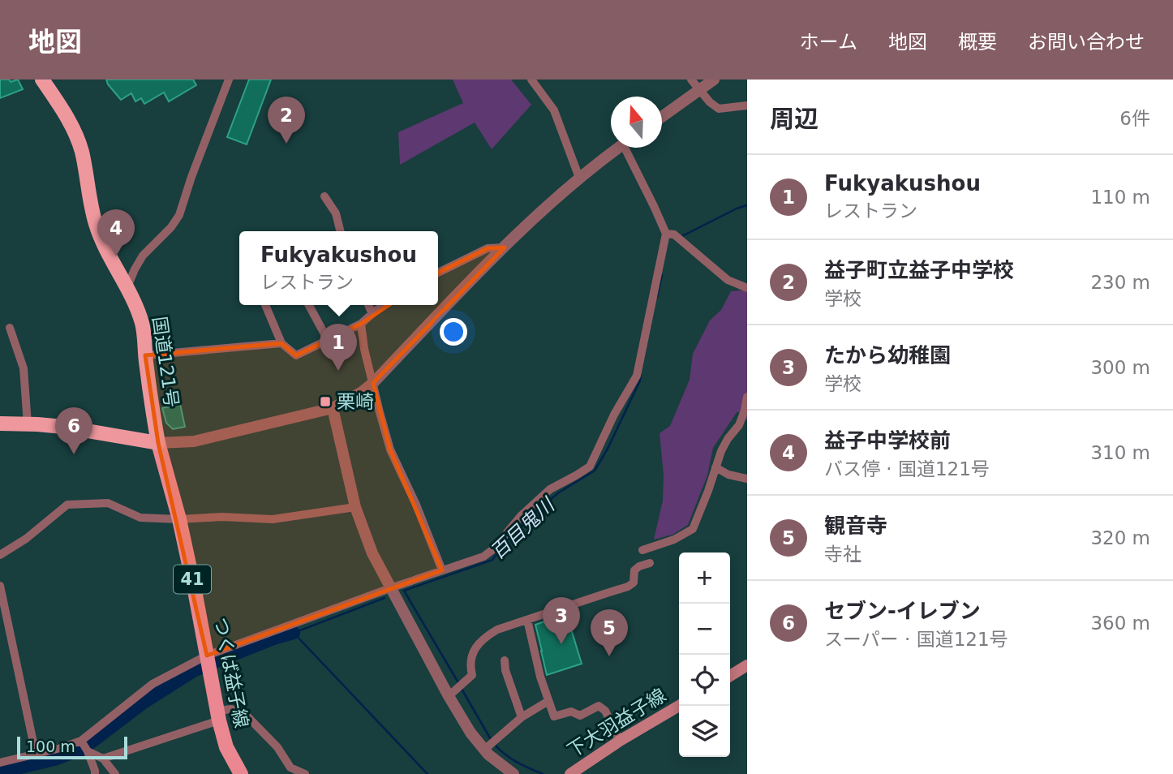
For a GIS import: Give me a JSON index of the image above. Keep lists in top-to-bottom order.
{
  "streets": {
    "highway": ["国道121号"],
    "main road": ["41", "つくば益子線", "下大羽益子線"]
  },
  "crossings": [
    ["国道121号", "つくば益子線"]
  ],
  "water": ["百目鬼川"],
  "places": {
    "transit": ["栗崎"]
  },
  "scale_bar": "100 m",
  "north": "top",
  "page": {
    "header": "地図",
    "nav": [
      "ホーム",
      "地図",
      "概要",
      "お問い合わせ"
    ],
    "heading": ["周辺", "6件"],
    "pins": [
      "2",
      "4",
      "1",
      "6",
      "3",
      "5"
    ],
    "list": [
      {
        "mark": "1",
        "name": "Fukyakushou",
        "note": "レストラン",
        "value": "110 m"
      },
      {
        "mark": "2",
        "name": "益子町立益子中学校",
        "note": "学校",
        "value": "230 m"
      },
      {
        "mark": "3",
        "name": "たから幼稚園",
        "note": "学校",
        "value": "300 m"
      },
      {
        "mark": "4",
        "name": "益子中学校前",
        "note": "バス停 · 国道121号",
        "value": "310 m"
      },
      {
        "mark": "5",
        "name": "観音寺",
        "note": "寺社",
        "value": "320 m"
      },
      {
        "mark": "6",
        "name": "セブン-イレブン",
        "note": "スーパー · 国道121号",
        "value": "360 m"
      }
    ],
    "popup": ["Fukyakushou", "レストラン"],
    "map_buttons": ["+", "−"],
    "scale": "100 m"
  }
}
